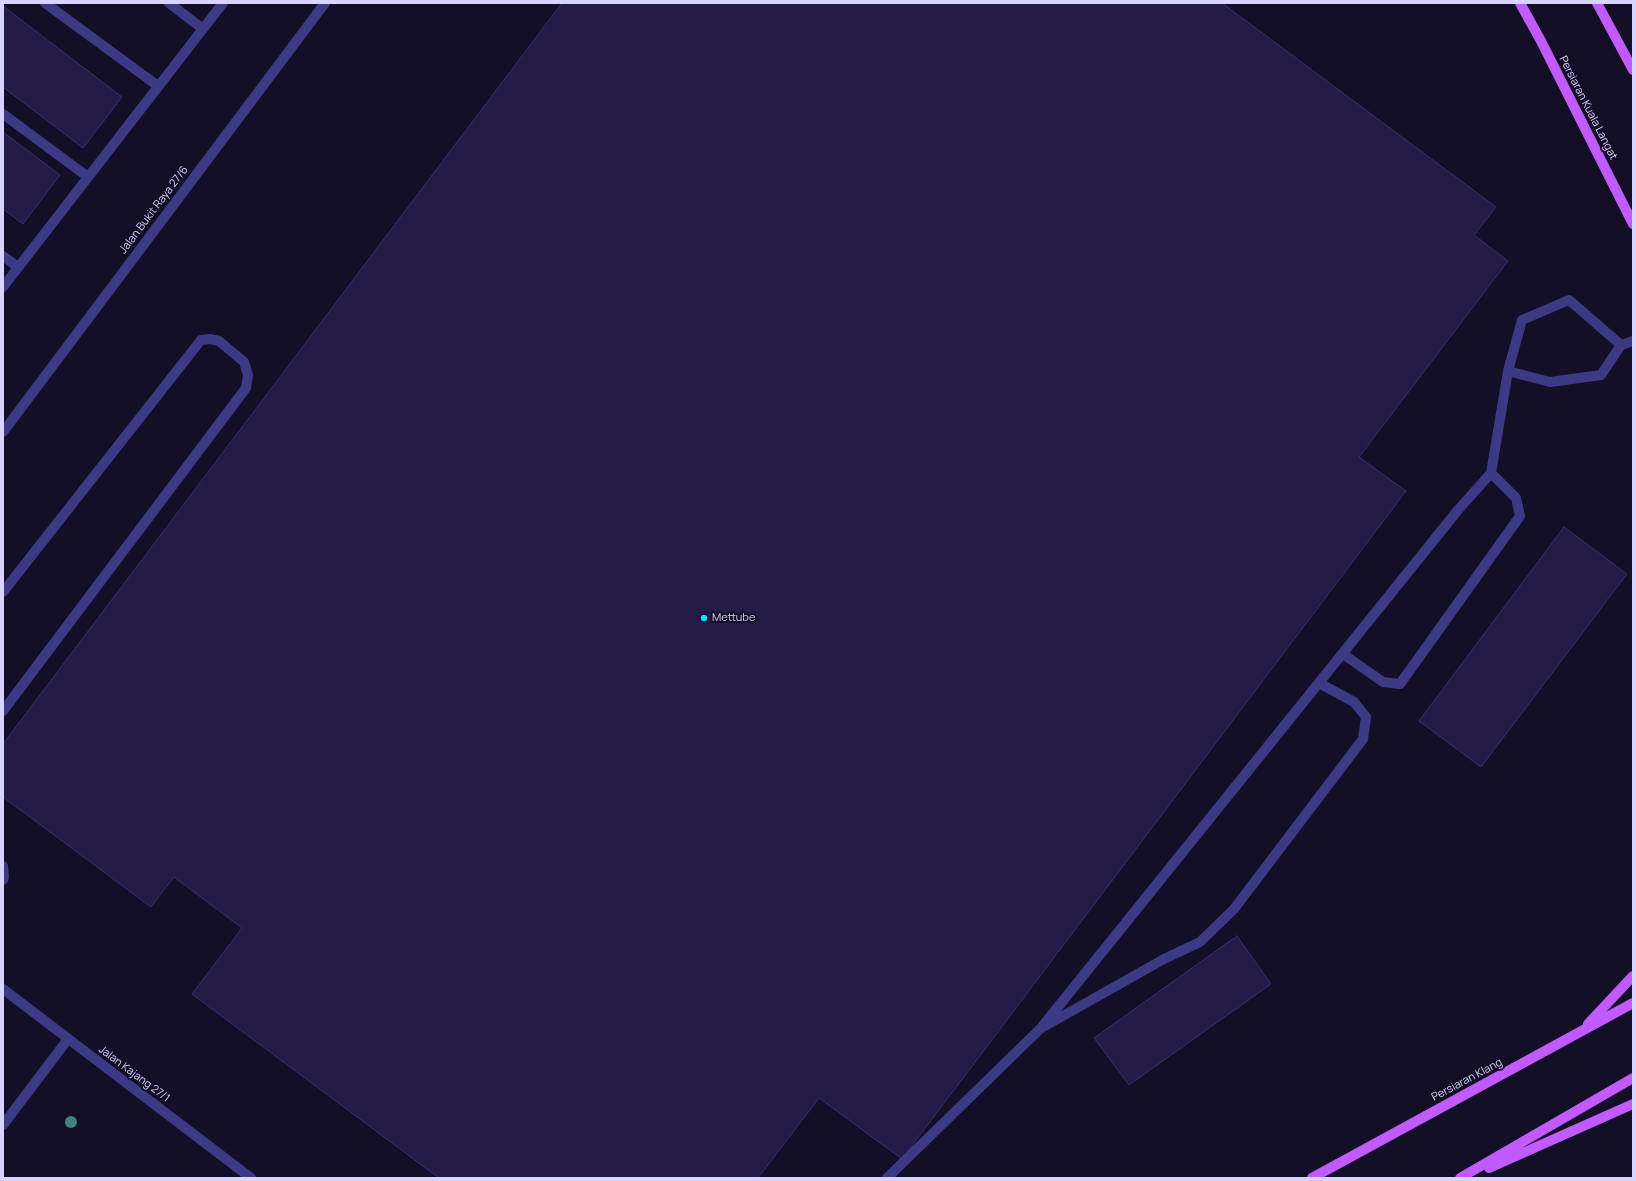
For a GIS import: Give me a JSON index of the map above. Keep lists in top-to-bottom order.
{
  "streets": {
    "main road": ["Persiaran Kuala Langat", "Persiaran Klang"],
    "street": ["Jalan Bukit Raya 27/6", "Jalan Kajang 27/1"]
  },
  "places": ["Mettube"]
}
